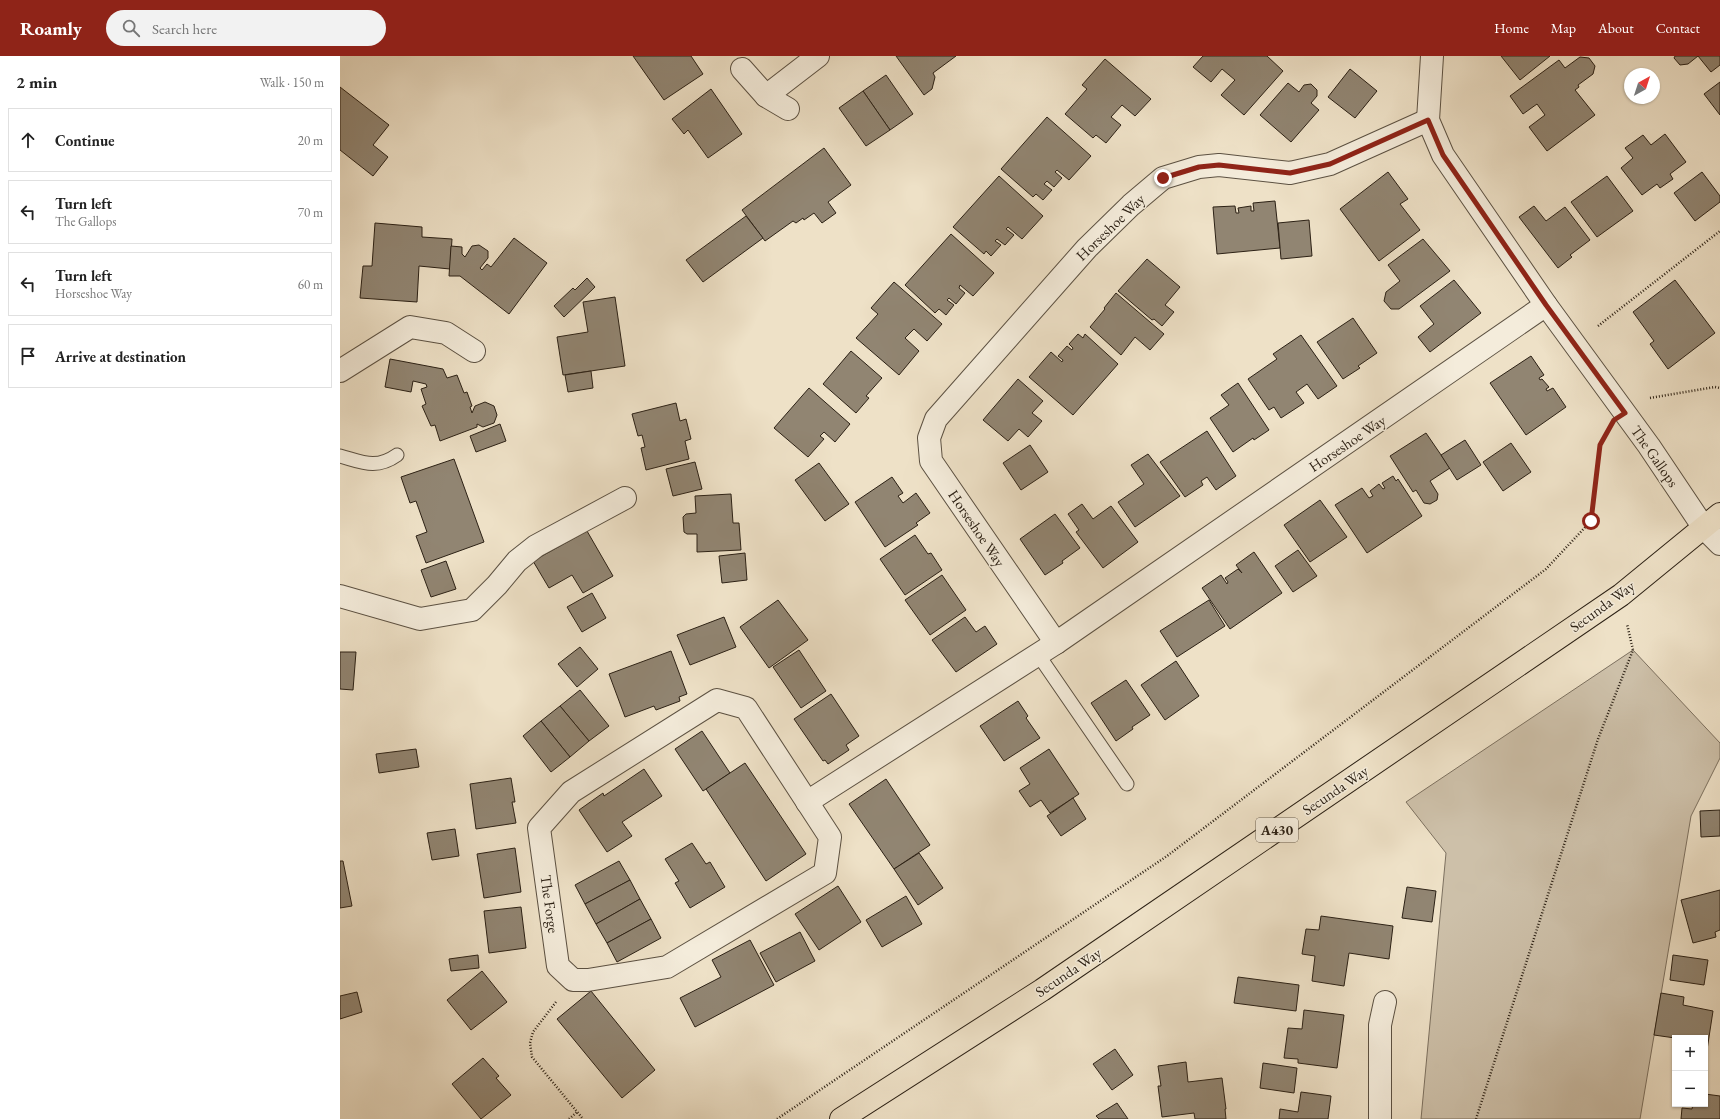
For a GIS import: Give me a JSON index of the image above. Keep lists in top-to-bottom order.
{
  "streets": {
    "main road": ["Secunda Way", "A430"],
    "street": ["Horseshoe Way", "The Gallops", "The Forge"]
  },
  "crossings": [
    ["Horseshoe Way", "The Gallops"],
    ["The Gallops", "Secunda Way"]
  ],
  "north": "top right",
  "page": {
    "header": "Roamly",
    "search": "Search here",
    "nav": [
      "Home",
      "Map",
      "About",
      "Contact"
    ],
    "heading": ["2 min", "Walk · 150 m"],
    "list": [
      ["Continue", "20 m"],
      ["Turn left", "The Gallops", "70 m"],
      ["Turn left", "Horseshoe Way", "60 m"],
      "Arrive at destination"
    ],
    "map_buttons": ["+", "−"]
  }
}
